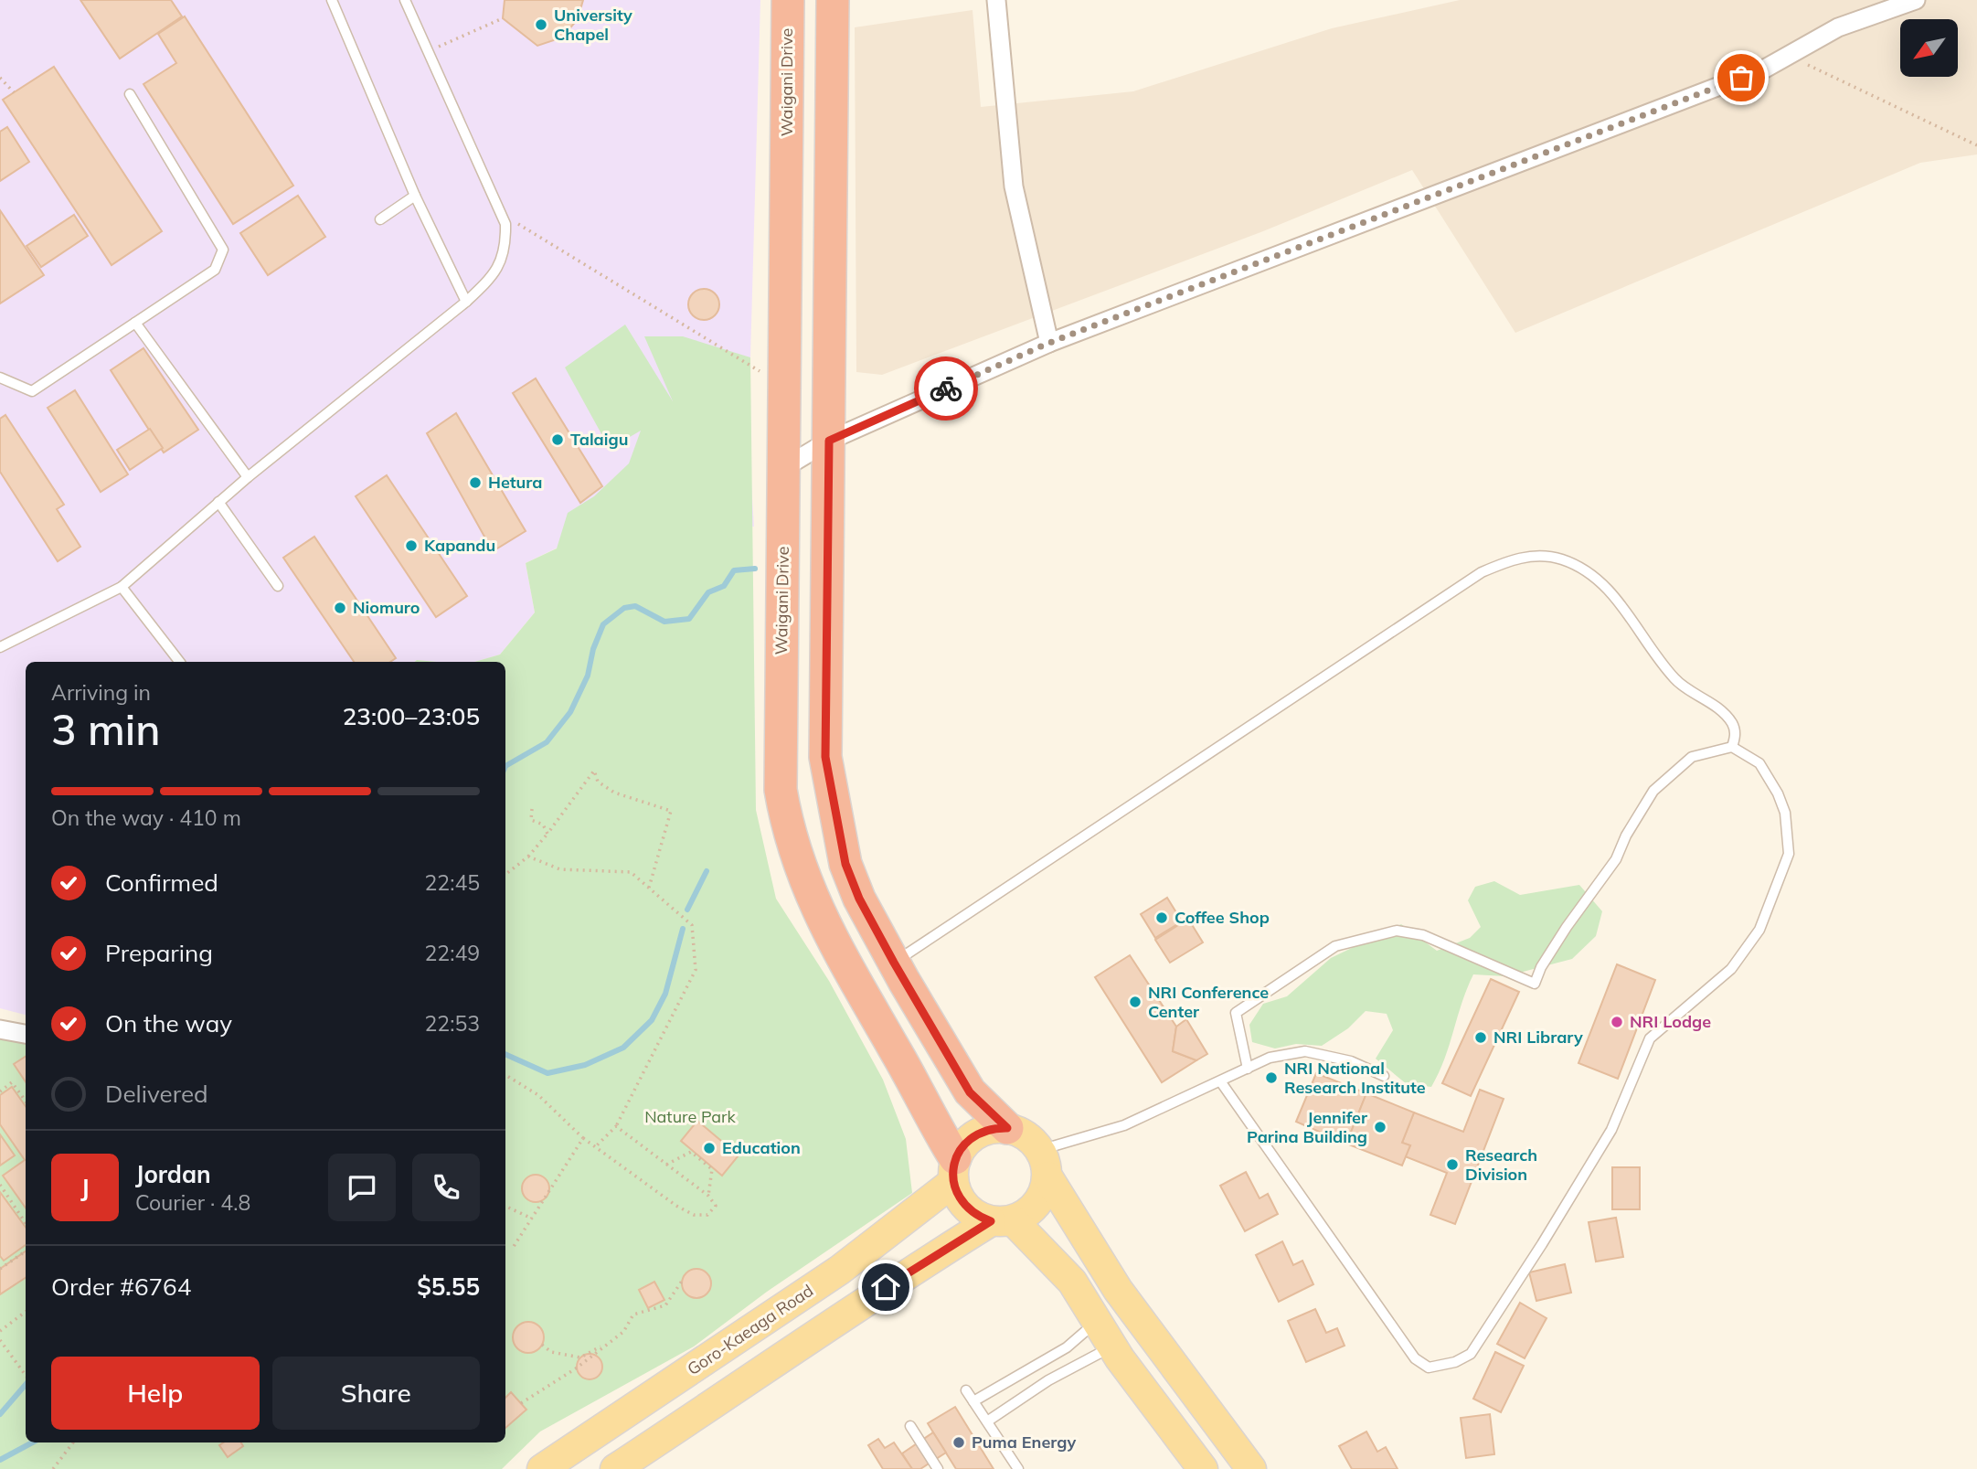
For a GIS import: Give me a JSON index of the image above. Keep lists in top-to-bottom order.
{
  "streets": {
    "highway": ["Waigani Drive"],
    "main road": ["Goro-Kaeaga Road"]
  },
  "crossings": [
    ["Waigani Drive", "Goro-Kaeaga Road"]
  ],
  "parks": ["Nature Park"],
  "places": [
    "University Chapel",
    "Talaigu",
    "Hetura",
    "Kapandu",
    "Niomuro",
    "Coffee Shop",
    "NRI Conference Center",
    "NRI Lodge",
    "NRI Library",
    "NRI National Research Institute",
    "Jennifer Parina Building",
    "Education",
    "Research Division",
    "Puma Energy"
  ],
  "north": "bottom left",
  "page": {
    "heading": ["3 min", "Arriving in", "23:00–23:05"],
    "panel": [
      "Jordan",
      "Courier · 4.8",
      "Order #6764",
      "$5.55"
    ],
    "bar": "On the way · 410 m",
    "list": [
      ["Confirmed", "22:45"],
      ["Preparing", "22:49"],
      ["On the way", "22:53"],
      "Delivered"
    ],
    "round": "J",
    "buttons": ["Help", "Share"]
  }
}
